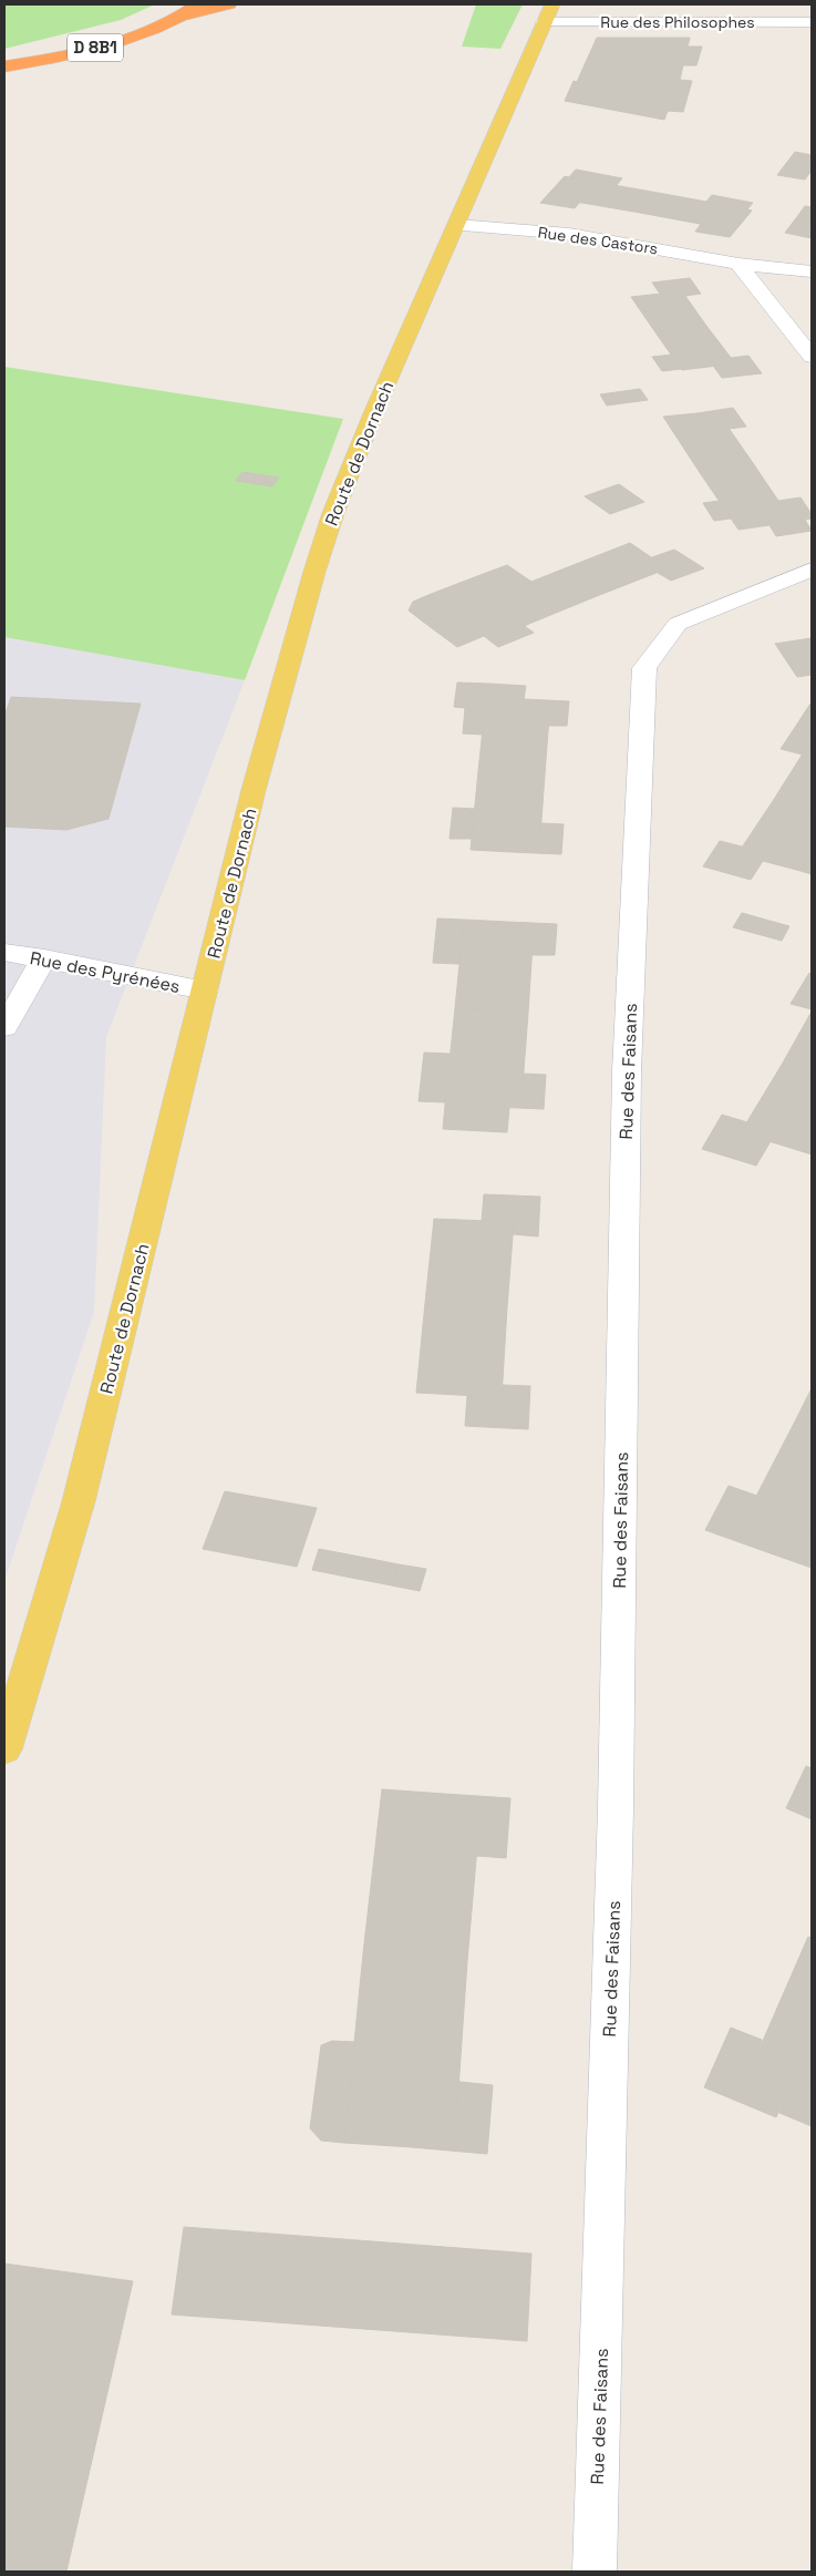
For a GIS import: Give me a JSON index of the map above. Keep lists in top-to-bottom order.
{
  "streets": {
    "highway": ["D 8B1"],
    "main road": ["Route de Dornach"],
    "street": [
      "Rue des Philosophes",
      "Rue des Castors",
      "Rue des Pyrénées",
      "Rue des Faisans"
    ]
  },
  "crossings": [
    ["Rue des Philosophes", "Route de Dornach"],
    ["Rue des Castors", "Route de Dornach"],
    ["Route de Dornach", "Rue des Pyrénées"]
  ]
}
